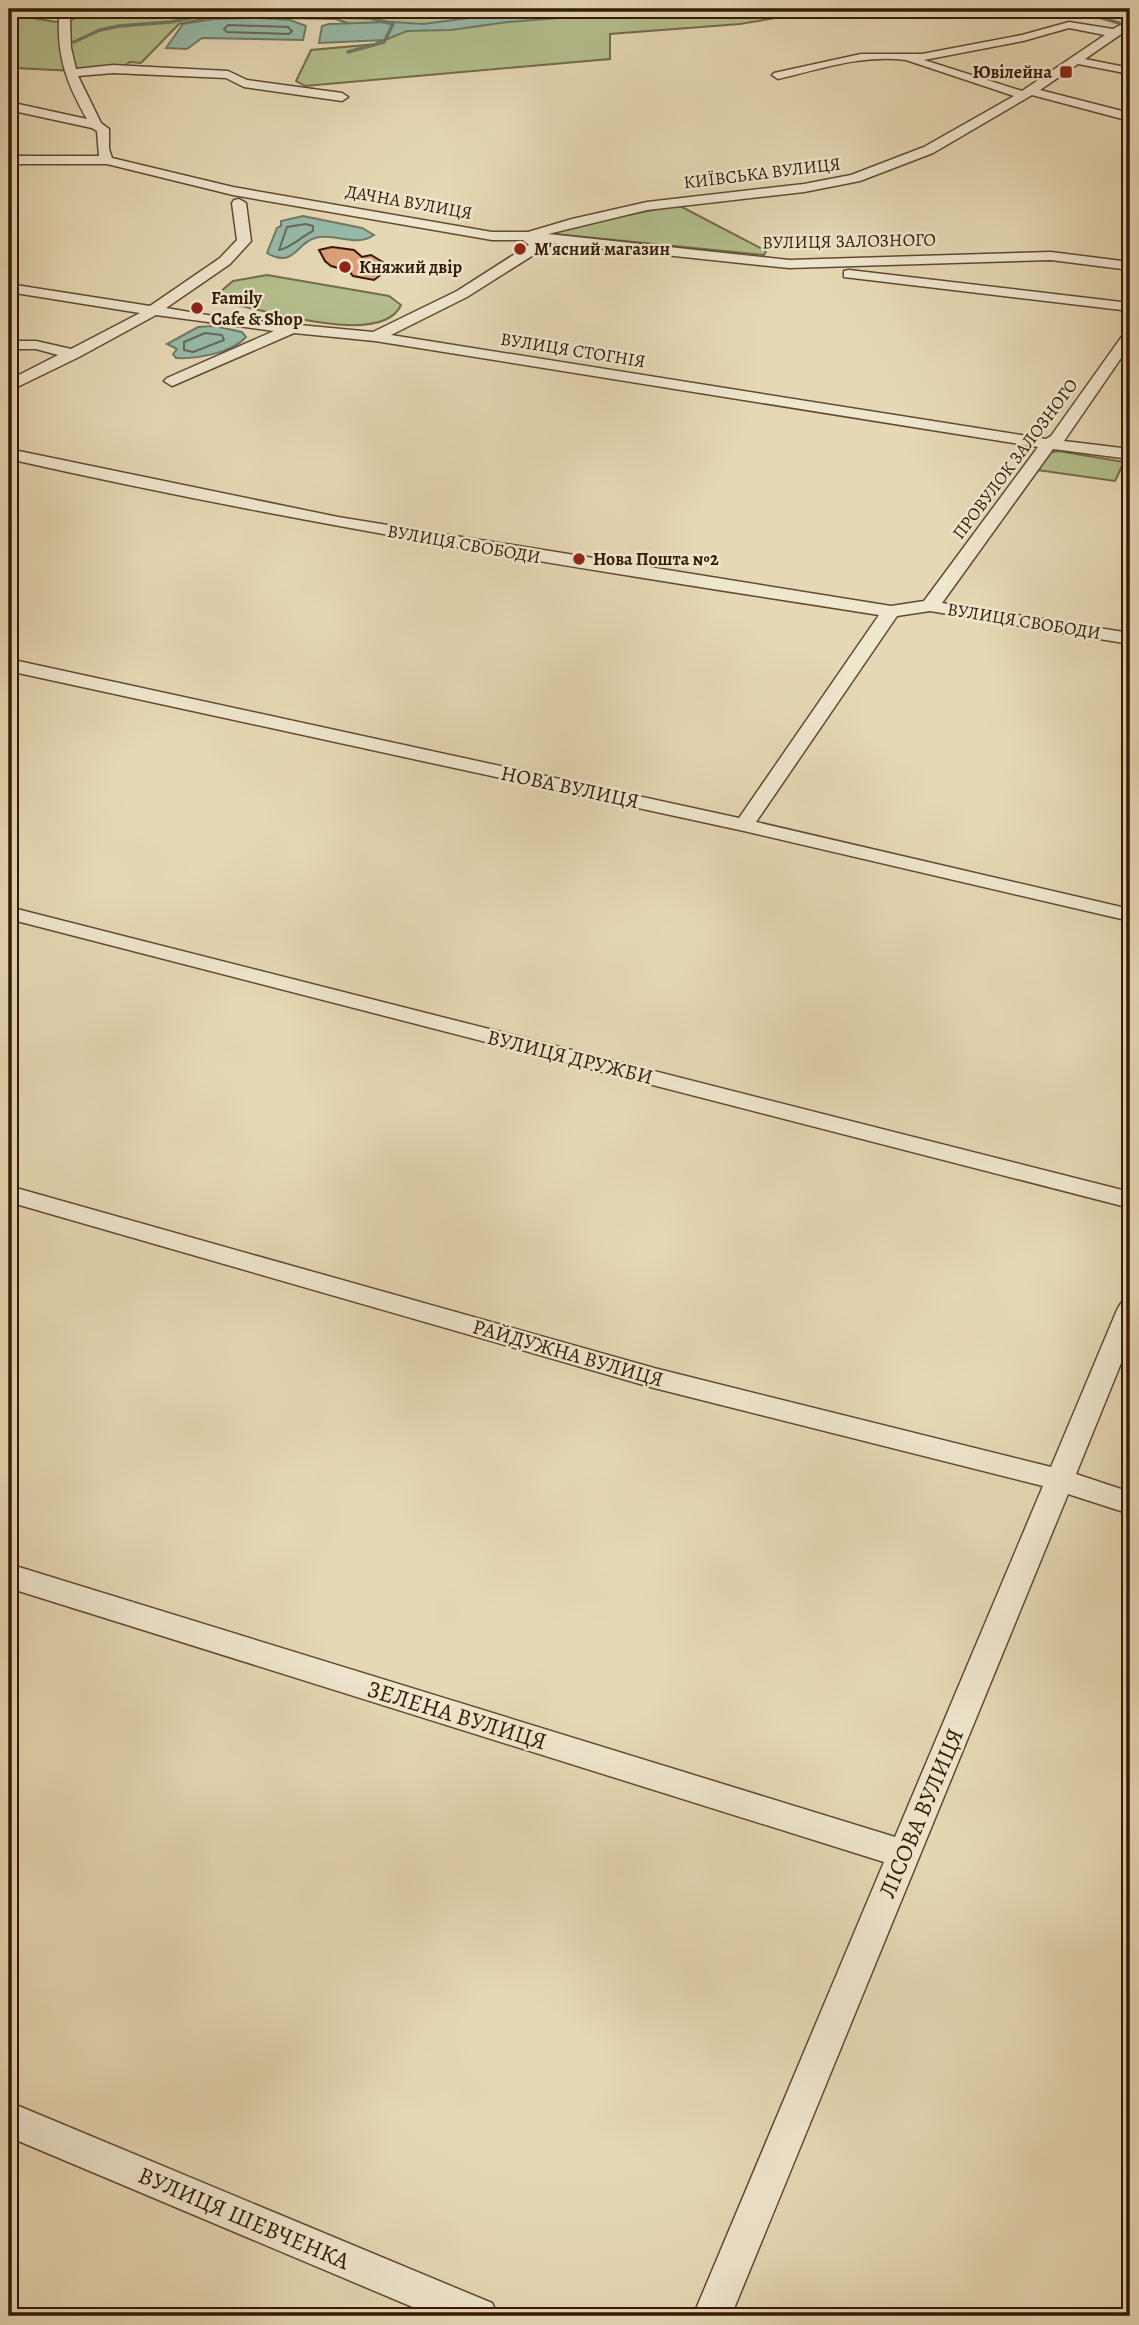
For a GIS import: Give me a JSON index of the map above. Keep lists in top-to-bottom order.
{
  "streets": {
    "street": [
      "КИЇВСЬКА ВУЛИЦЯ",
      "ДАЧНА ВУЛИЦЯ",
      "ВУЛИЦЯ ЗАЛОЗНОГО",
      "ВУЛИЦЯ СТОГНІЯ",
      "ПРОВУЛОК ЗАЛОЗНОГО",
      "ВУЛИЦЯ СВОБОДИ",
      "НОВА ВУЛИЦЯ",
      "ВУЛИЦЯ ДРУЖБИ",
      "РАЙДУЖНА ВУЛИЦЯ",
      "ЗЕЛЕНА ВУЛИЦЯ",
      "ЛІСОВА ВУЛИЦЯ",
      "ВУЛИЦЯ ШЕВЧЕНКА"
    ]
  },
  "crossings": [
    ["КИЇВСЬКА ВУЛИЦЯ", "ДАЧНА ВУЛИЦЯ"],
    ["КИЇВСЬКА ВУЛИЦЯ", "ВУЛИЦЯ ЗАЛОЗНОГО"],
    ["ДАЧНА ВУЛИЦЯ", "ВУЛИЦЯ ЗАЛОЗНОГО"],
    ["ВУЛИЦЯ СТОГНІЯ", "ПРОВУЛОК ЗАЛОЗНОГО"],
    ["ПРОВУЛОК ЗАЛОЗНОГО", "ВУЛИЦЯ СВОБОДИ"],
    ["РАЙДУЖНА ВУЛИЦЯ", "ЛІСОВА ВУЛИЦЯ"],
    ["ЗЕЛЕНА ВУЛИЦЯ", "ЛІСОВА ВУЛИЦЯ"]
  ],
  "places": {
    "transit": ["Ювілейна"],
    "other": [
      "М'ясний магазин",
      "Княжий двір",
      "Family Cafe & Shop",
      "Нова Пошта №2"
    ]
  }
}
